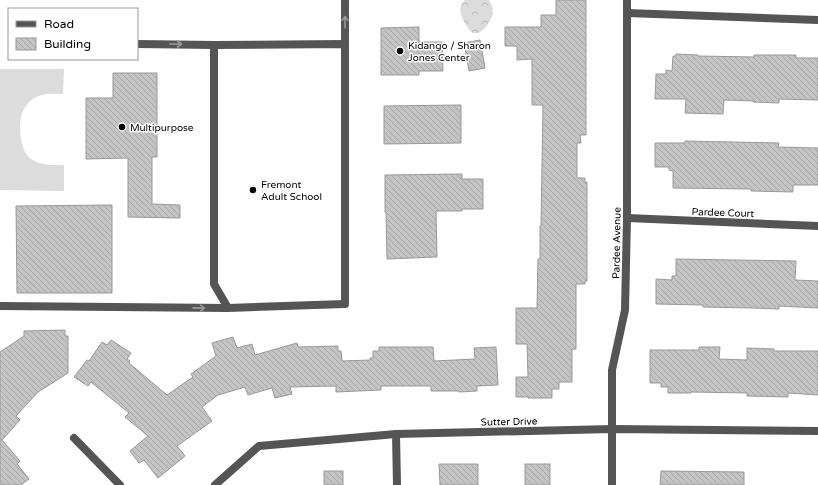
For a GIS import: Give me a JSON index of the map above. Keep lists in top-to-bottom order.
{
  "streets": {
    "street": ["Pardee Court", "Pardee Avenue", "Sutter Drive"]
  },
  "crossings": [
    ["Pardee Court", "Pardee Avenue"],
    ["Pardee Avenue", "Sutter Drive"]
  ],
  "places": ["Kidango / Sharon Jones Center", "Multipurpose", "Fremont Adult School"],
  "legend": ["Road", "Building"]
}
